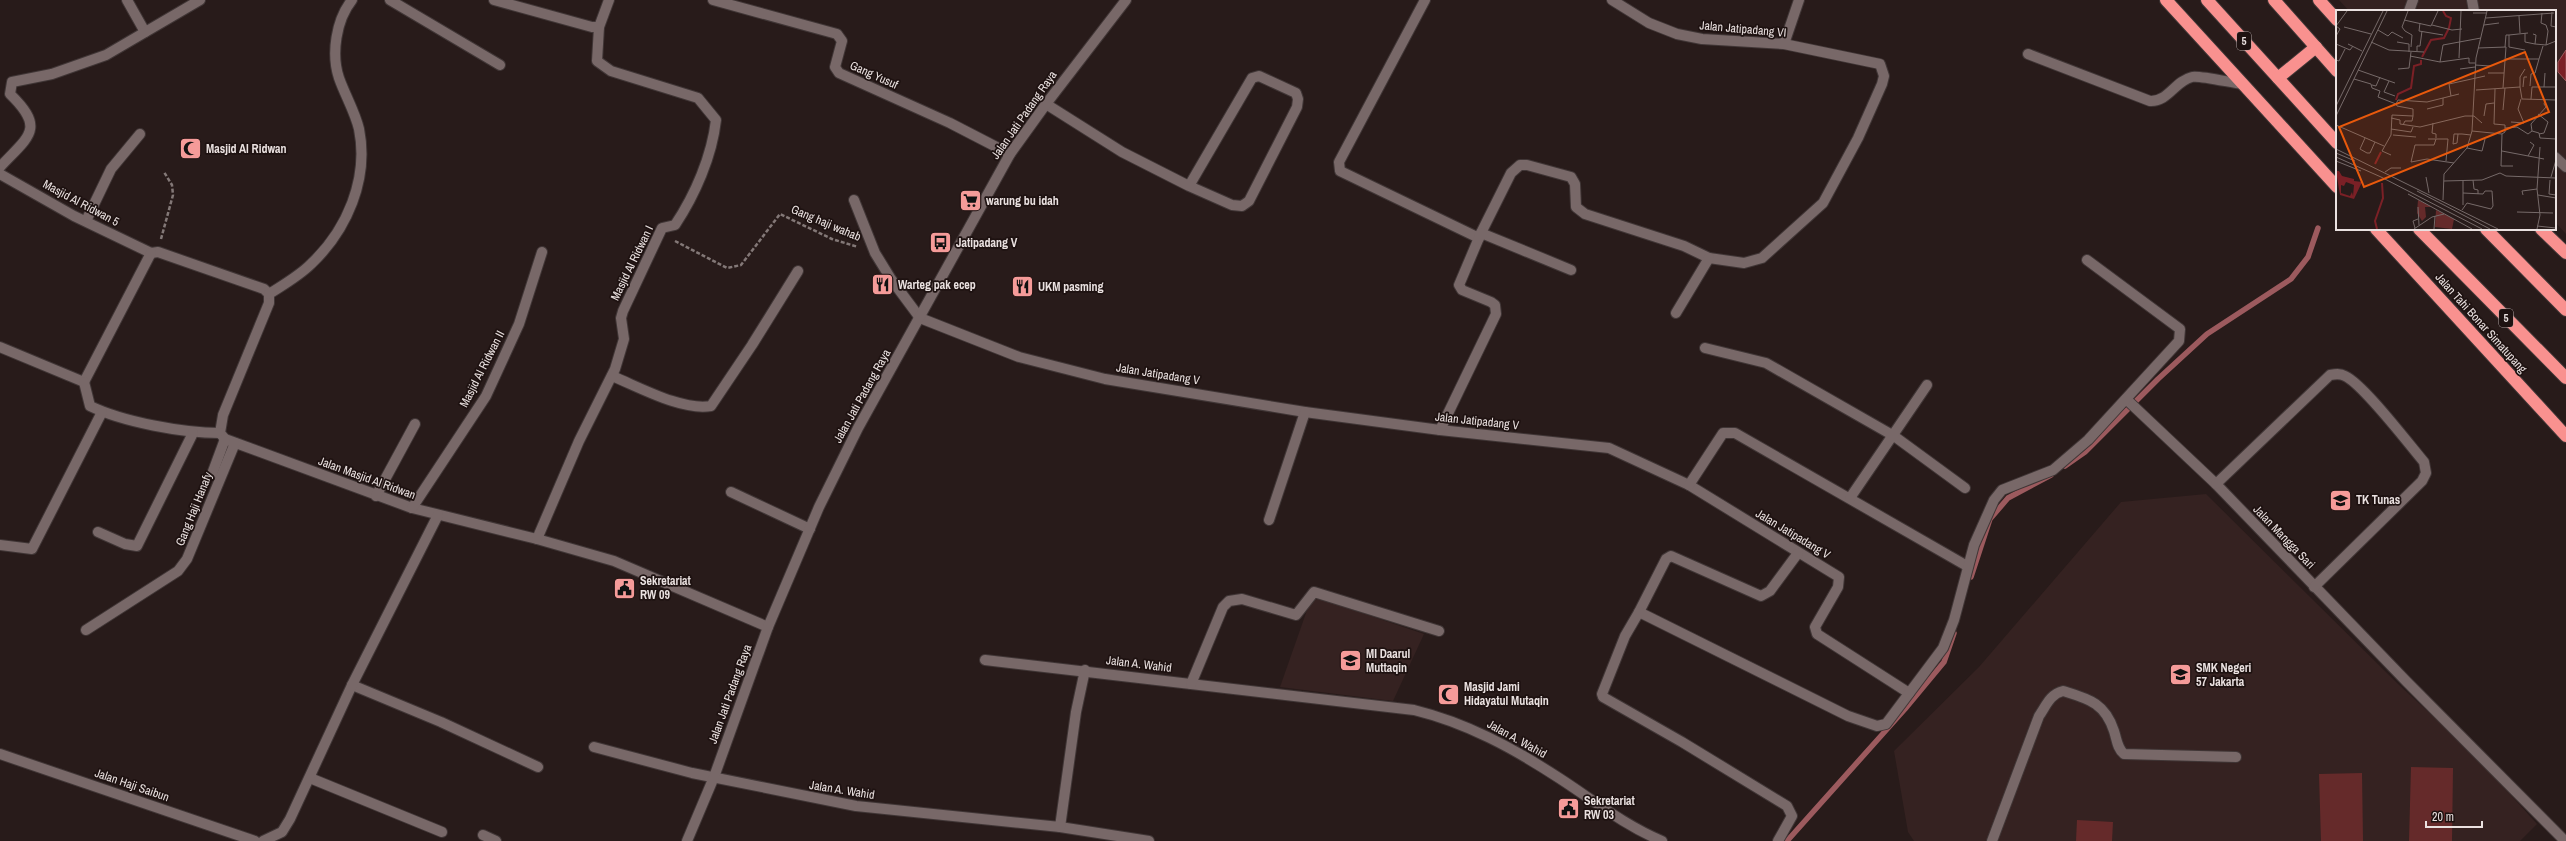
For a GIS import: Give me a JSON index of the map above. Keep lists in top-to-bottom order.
{
  "streets": {
    "highway": ["5", "Jalan Tahi Bonar Simatupang"],
    "street": [
      "Jalan Jatipadang VI",
      "Gang Yusuf",
      "Jalan Jati Padang Raya",
      "Masjid Al Ridwan 5",
      "Gang haji wahab",
      "Masjid Al Ridwan I",
      "Masjid Al Ridwan II",
      "Jalan Jatipadang V",
      "Jalan Masjid Al Ridwan",
      "Gang Haji Hanafy",
      "Jalan Mangga Sari",
      "Jalan A. Wahid",
      "Jalan Haji Saibun"
    ]
  },
  "crossings": [
    ["Gang Yusuf", "Jalan Jati Padang Raya"],
    ["Jalan Jati Padang Raya", "Gang haji wahab"],
    ["Jalan Jati Padang Raya", "Jalan Jatipadang V"],
    ["Jalan Jati Padang Raya", "Jalan Masjid Al Ridwan"],
    ["Jalan Jati Padang Raya", "Jalan A. Wahid"],
    ["Gang haji wahab", "Masjid Al Ridwan I"],
    ["Gang haji wahab", "Jalan Jatipadang V"],
    ["Masjid Al Ridwan I", "Jalan Masjid Al Ridwan"],
    ["Masjid Al Ridwan II", "Jalan Masjid Al Ridwan"],
    ["Jalan Masjid Al Ridwan", "Gang Haji Hanafy"]
  ],
  "places": {
    "mosque": ["Masjid Al Ridwan", "Masjid Jami Hidayatul Mutaqin"],
    "supermarket": ["warung bu idah"],
    "bus stop": ["Jatipadang V"],
    "restaurant": ["Warteg pak ecep", "UKM pasming"],
    "school or university": ["TK Tunas", "MI Daarul Muttaqin", "SMK Negeri 57 Jakarta"],
    "public building": ["Sekretariat RW 09", "Sekretariat RW 03"]
  },
  "scale_bar": "20 m"
}
